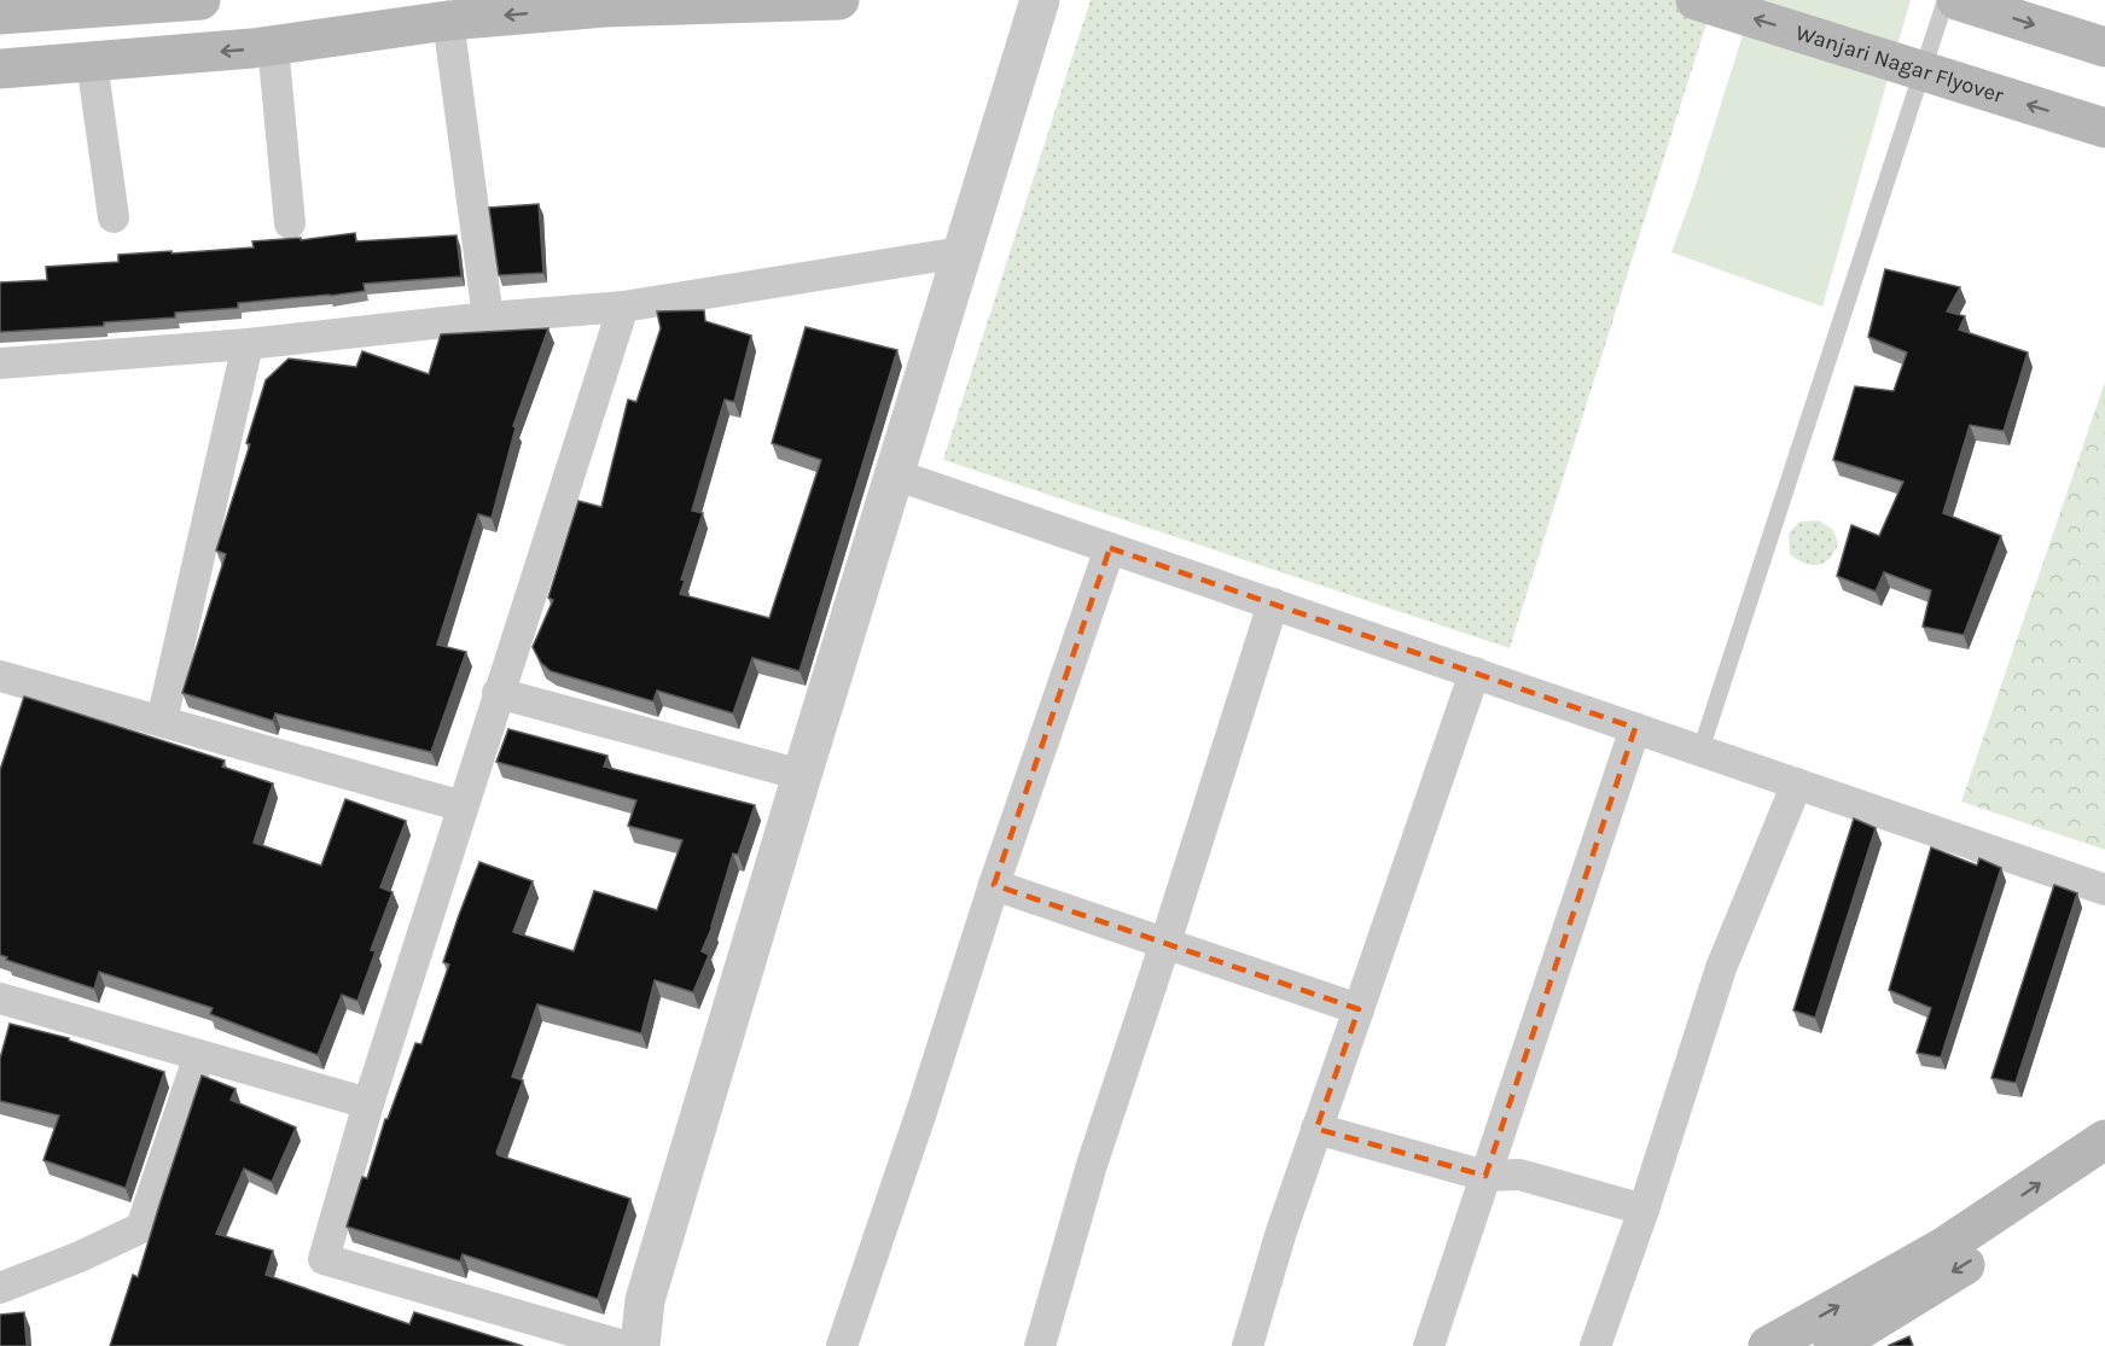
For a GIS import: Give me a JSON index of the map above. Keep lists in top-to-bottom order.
{
  "streets": {
    "main road": ["Wanjari Nagar Flyover"]
  }
}
